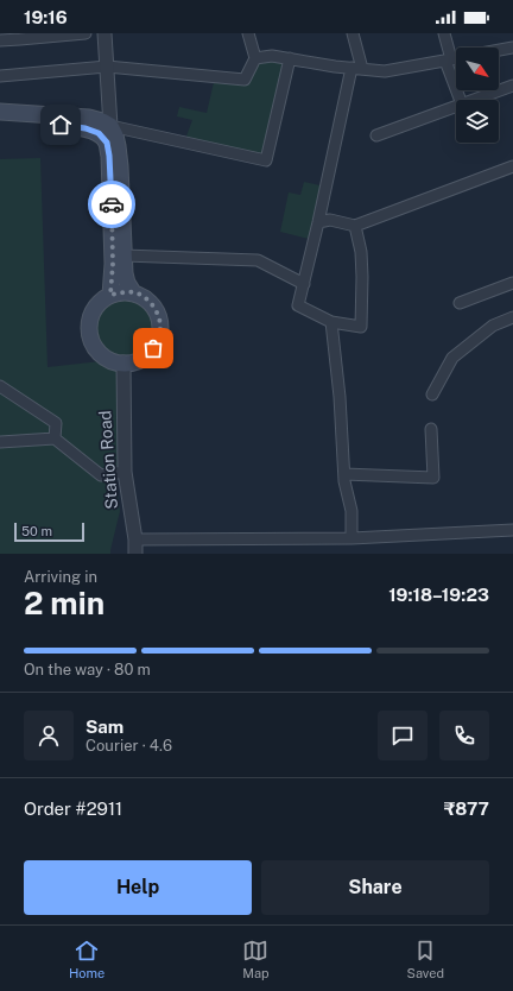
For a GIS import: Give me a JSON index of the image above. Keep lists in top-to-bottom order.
{
  "streets": {
    "street": ["Station Road"]
  },
  "scale_bar": "50 m",
  "north": "bottom right",
  "page": {
    "status": "19:16",
    "scale": "50 m",
    "heading": ["2 min", "Arriving in", "19:18–19:23"],
    "panel": [
      "Sam",
      "Courier · 4.6",
      "Order #2911",
      "₹877"
    ],
    "bar": "On the way · 80 m",
    "buttons": ["Help", "Share"],
    "tabs": ["Home", "Map", "Saved"]
  }
}
